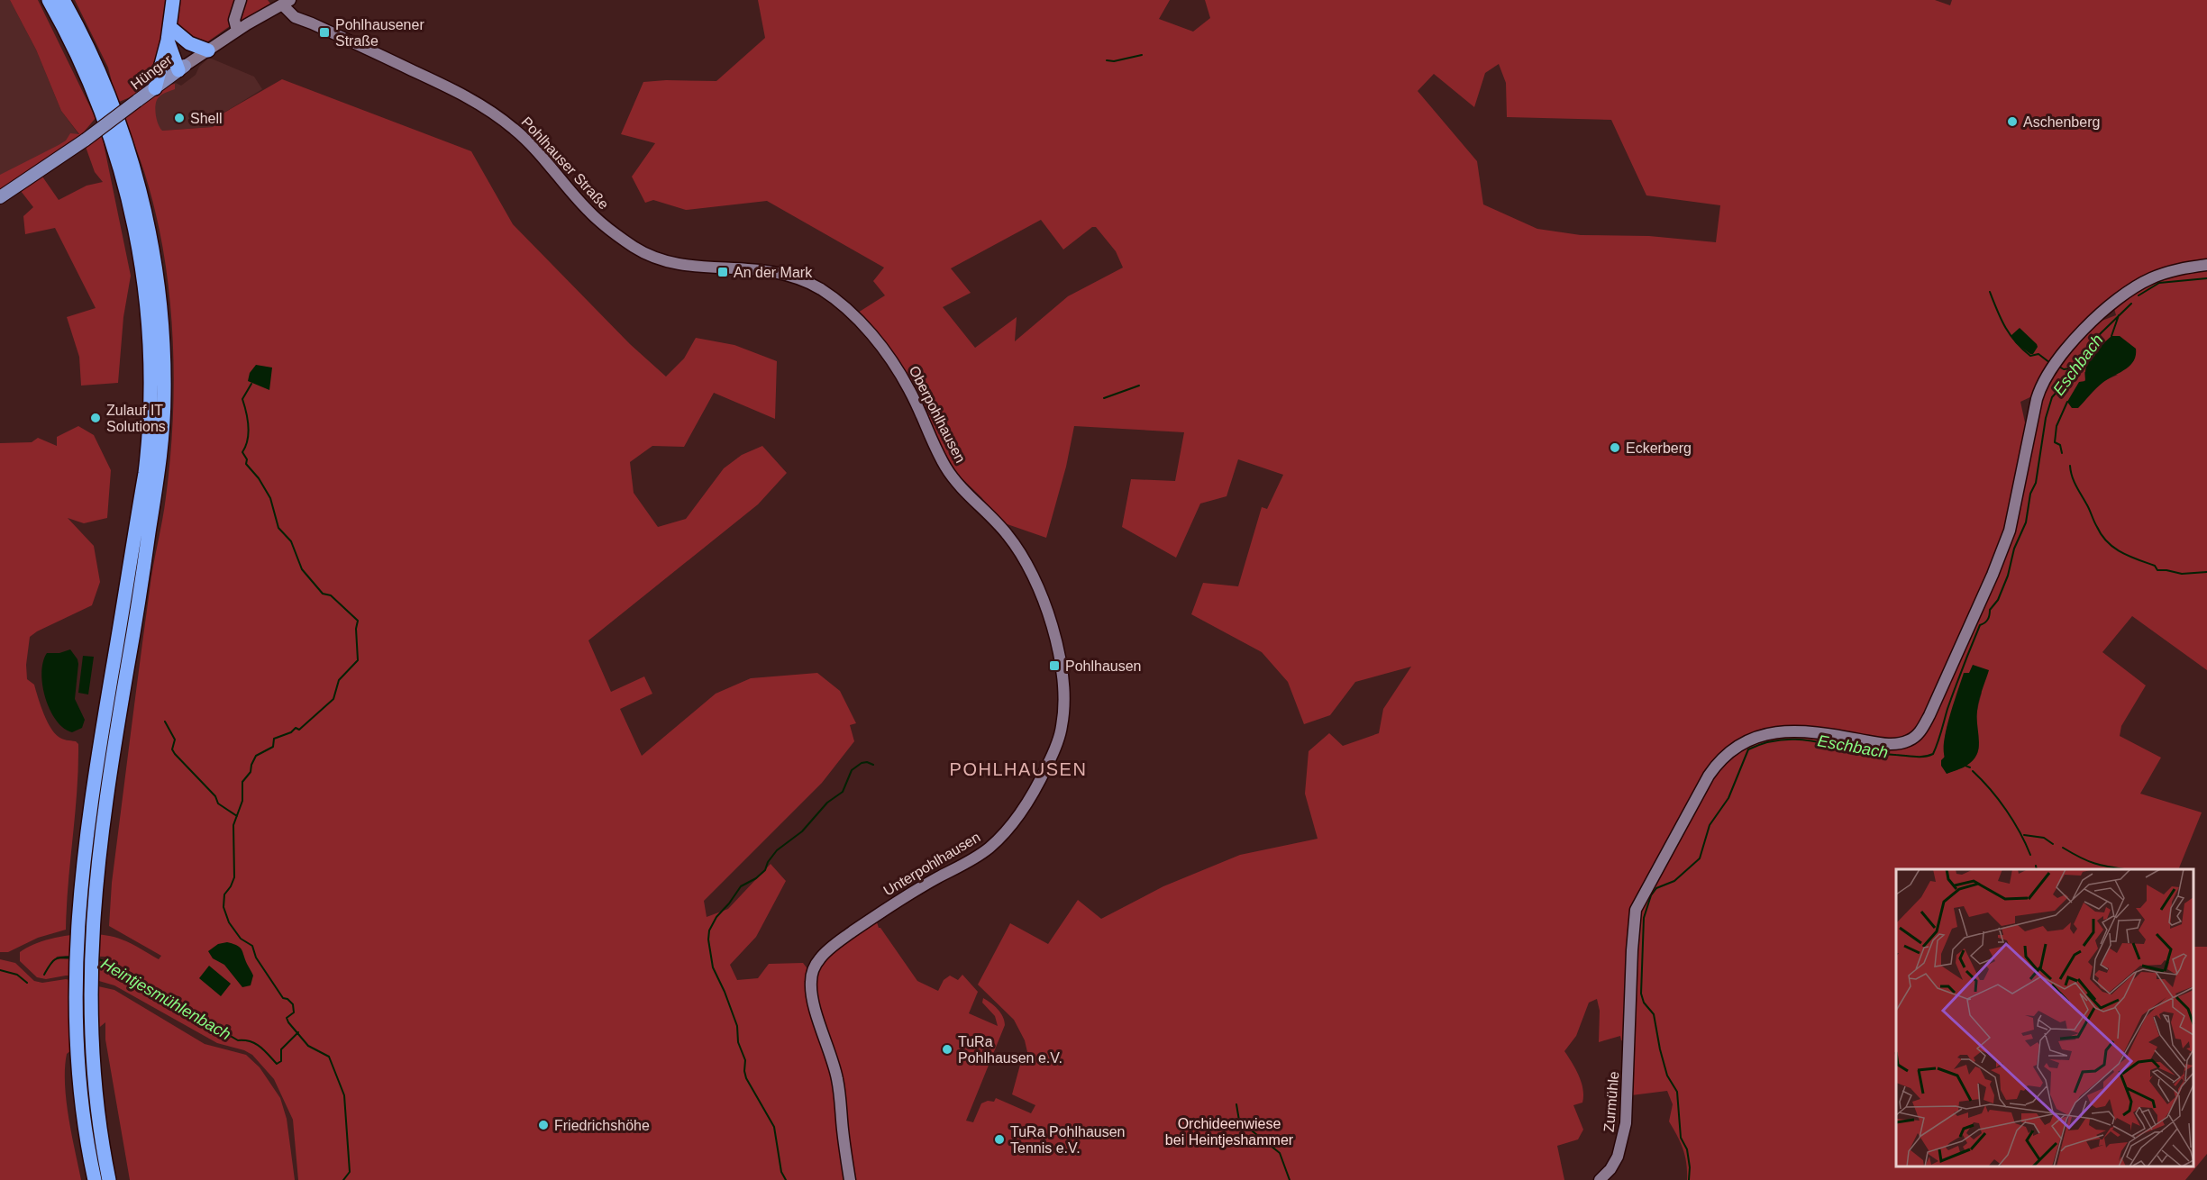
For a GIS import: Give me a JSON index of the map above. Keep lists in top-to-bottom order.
{
  "streets": {
    "main road": ["Hünger"],
    "street": [
      "Pohlhauser Straße",
      "Oberpohlhausen",
      "Unterpohlhausen",
      "Zurmühle"
    ]
  },
  "crossings": [
    ["Hünger", "Pohlhauser Straße"],
    ["Pohlhauser Straße", "Oberpohlhausen"],
    ["Oberpohlhausen", "Unterpohlhausen"]
  ],
  "districts": ["POHLHAUSEN"],
  "water": ["Eschbach", "Heintjesmühlenbach"],
  "parks": ["Orchideenwiese bei Heintjeshammer"],
  "places": {
    "transit": ["Pohlhausener Straße", "An der Mark", "Pohlhausen"],
    "other": [
      "Shell",
      "Aschenberg",
      "Zulauf IT Solutions",
      "Eckerberg",
      "TuRa Pohlhausen e.V.",
      "Friedrichshöhe",
      "TuRa Pohlhausen Tennis e.V."
    ]
  }
}
